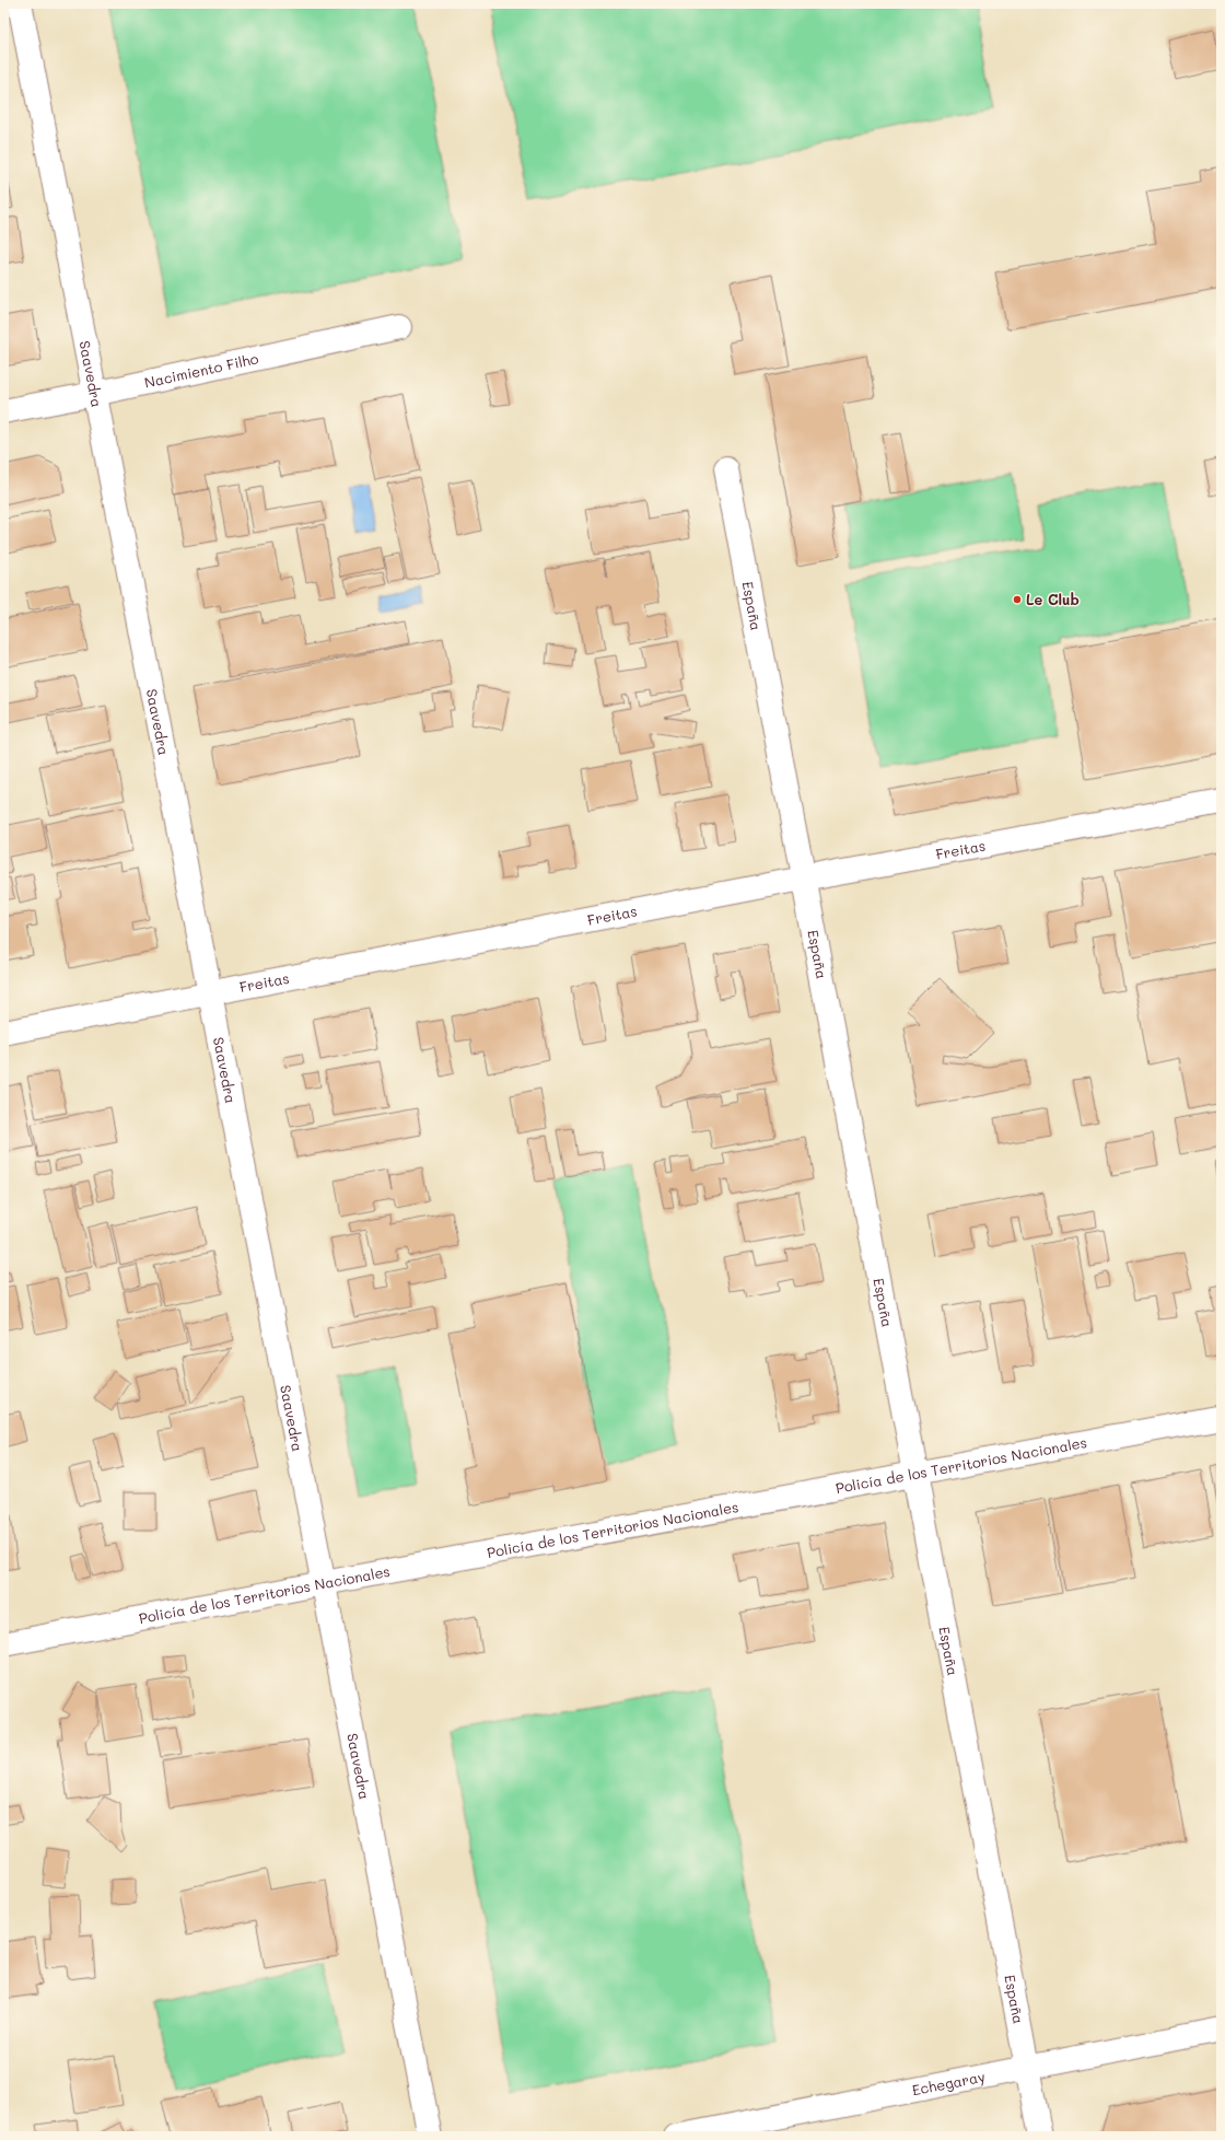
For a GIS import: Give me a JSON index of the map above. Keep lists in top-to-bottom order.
{
  "streets": {
    "street": [
      "Nacimiento Filho",
      "Saavedra",
      "España",
      "Freitas",
      "Policía de los Territorios Nacionales",
      "Echegaray"
    ]
  },
  "crossings": [
    ["Nacimiento Filho", "Saavedra"],
    ["Saavedra", "Freitas"],
    ["Saavedra", "Policía de los Territorios Nacionales"],
    ["España", "Freitas"],
    ["España", "Policía de los Territorios Nacionales"],
    ["España", "Echegaray"]
  ],
  "places": ["Le Club"]
}
